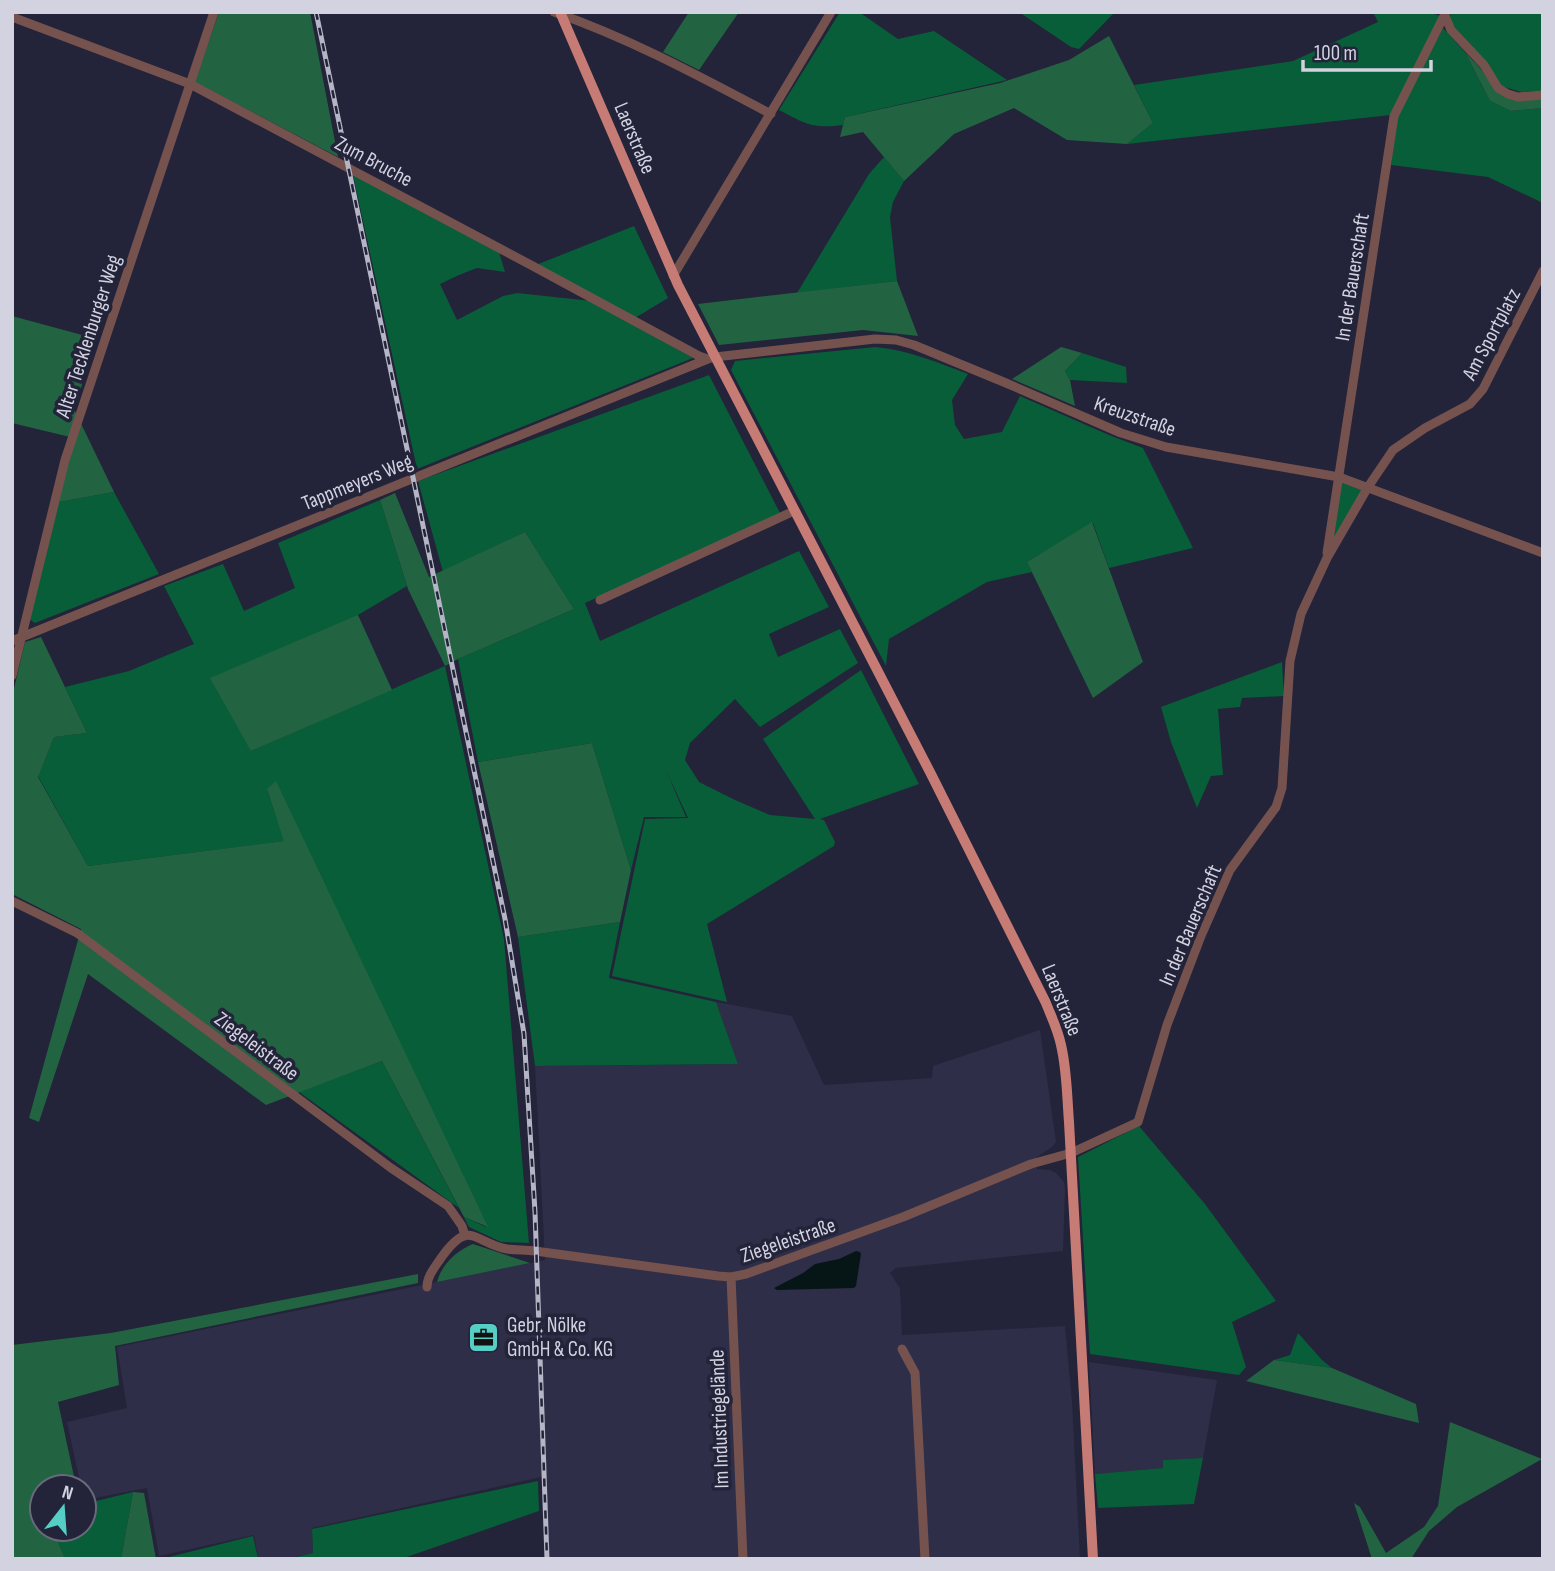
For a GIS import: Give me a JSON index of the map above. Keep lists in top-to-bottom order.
{
  "streets": {
    "main road": ["Laerstraße"],
    "street": [
      "Zum Bruche",
      "In der Bauerschaft",
      "Am Sportplatz",
      "Alter Tecklenburger Weg",
      "Kreuzstraße",
      "Tappmeyers Weg",
      "Ziegeleistraße",
      "Im Industriegelände"
    ]
  },
  "crossings": [
    ["Laerstraße", "Zum Bruche"],
    ["Laerstraße", "In der Bauerschaft"],
    ["Laerstraße", "Kreuzstraße"],
    ["Laerstraße", "Tappmeyers Weg"],
    ["Laerstraße", "Ziegeleistraße"],
    ["Zum Bruche", "Alter Tecklenburger Weg"],
    ["Zum Bruche", "Kreuzstraße"],
    ["Zum Bruche", "Tappmeyers Weg"],
    ["In der Bauerschaft", "Am Sportplatz"],
    ["In der Bauerschaft", "Kreuzstraße"],
    ["In der Bauerschaft", "Ziegeleistraße"],
    ["Am Sportplatz", "Kreuzstraße"],
    ["Alter Tecklenburger Weg", "Tappmeyers Weg"],
    ["Kreuzstraße", "Tappmeyers Weg"],
    ["Ziegeleistraße", "Im Industriegelände"]
  ],
  "places": {
    "office": ["Gebr. Nölke GmbH & Co. KG"]
  },
  "scale_bar": "100 m",
  "north": "top"
}
